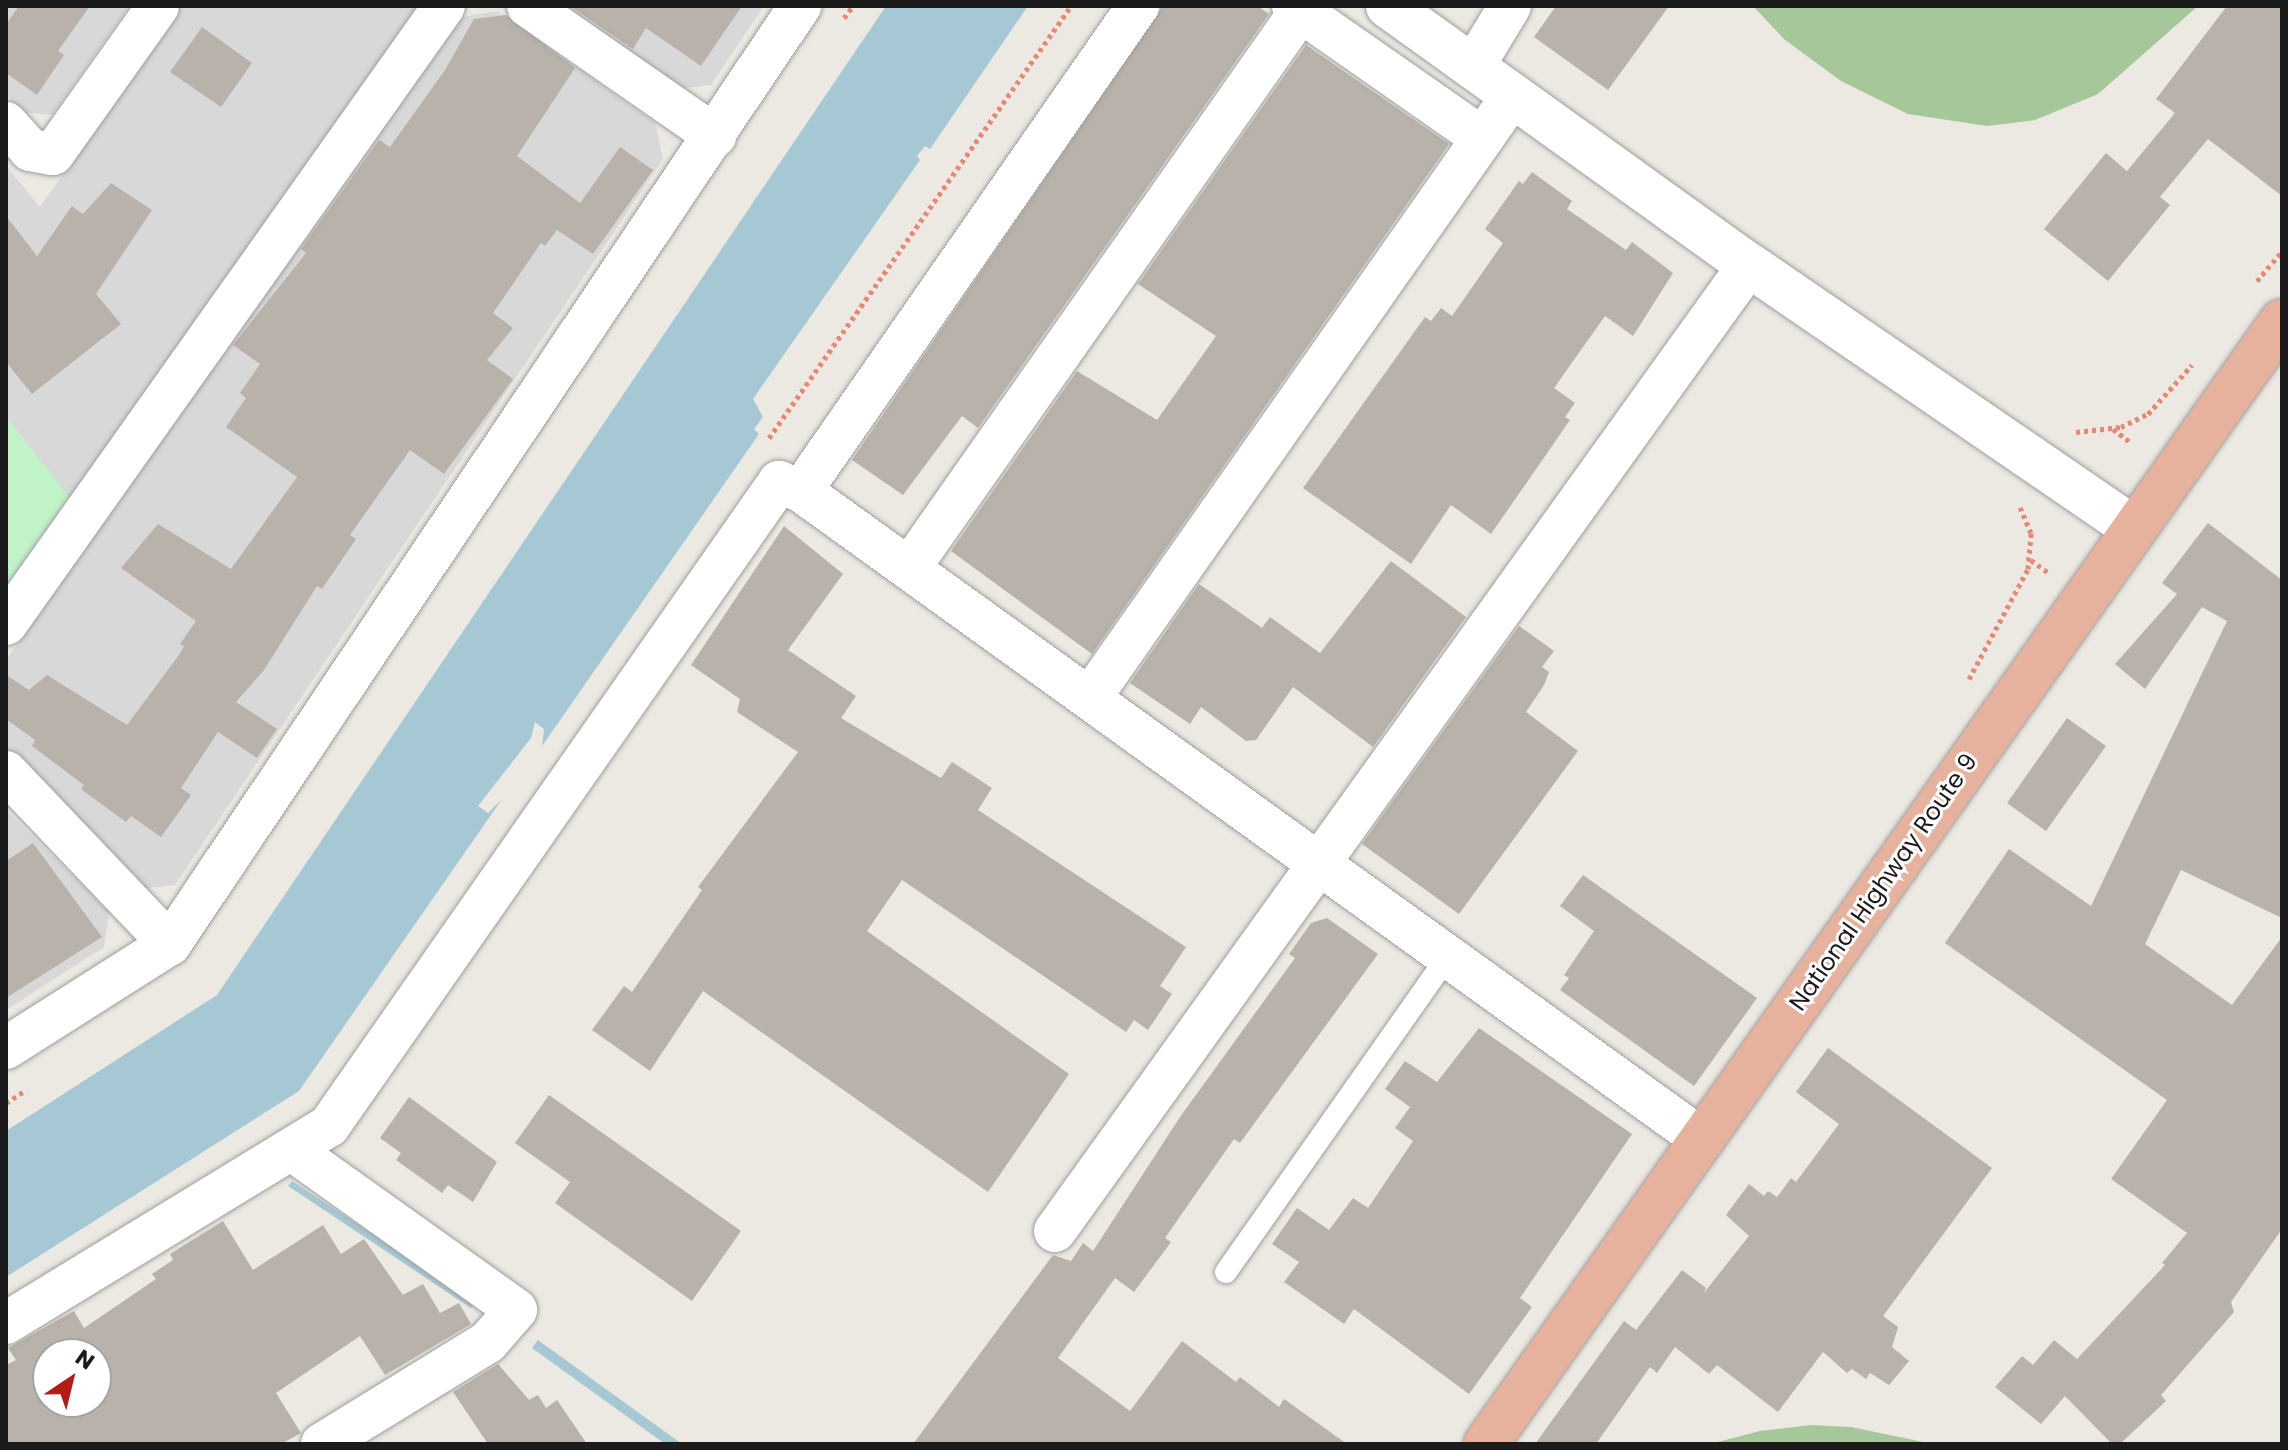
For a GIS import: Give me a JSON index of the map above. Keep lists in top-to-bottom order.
{
  "streets": {
    "highway": ["National Highway Route 9"]
  },
  "north": "top right"
}
